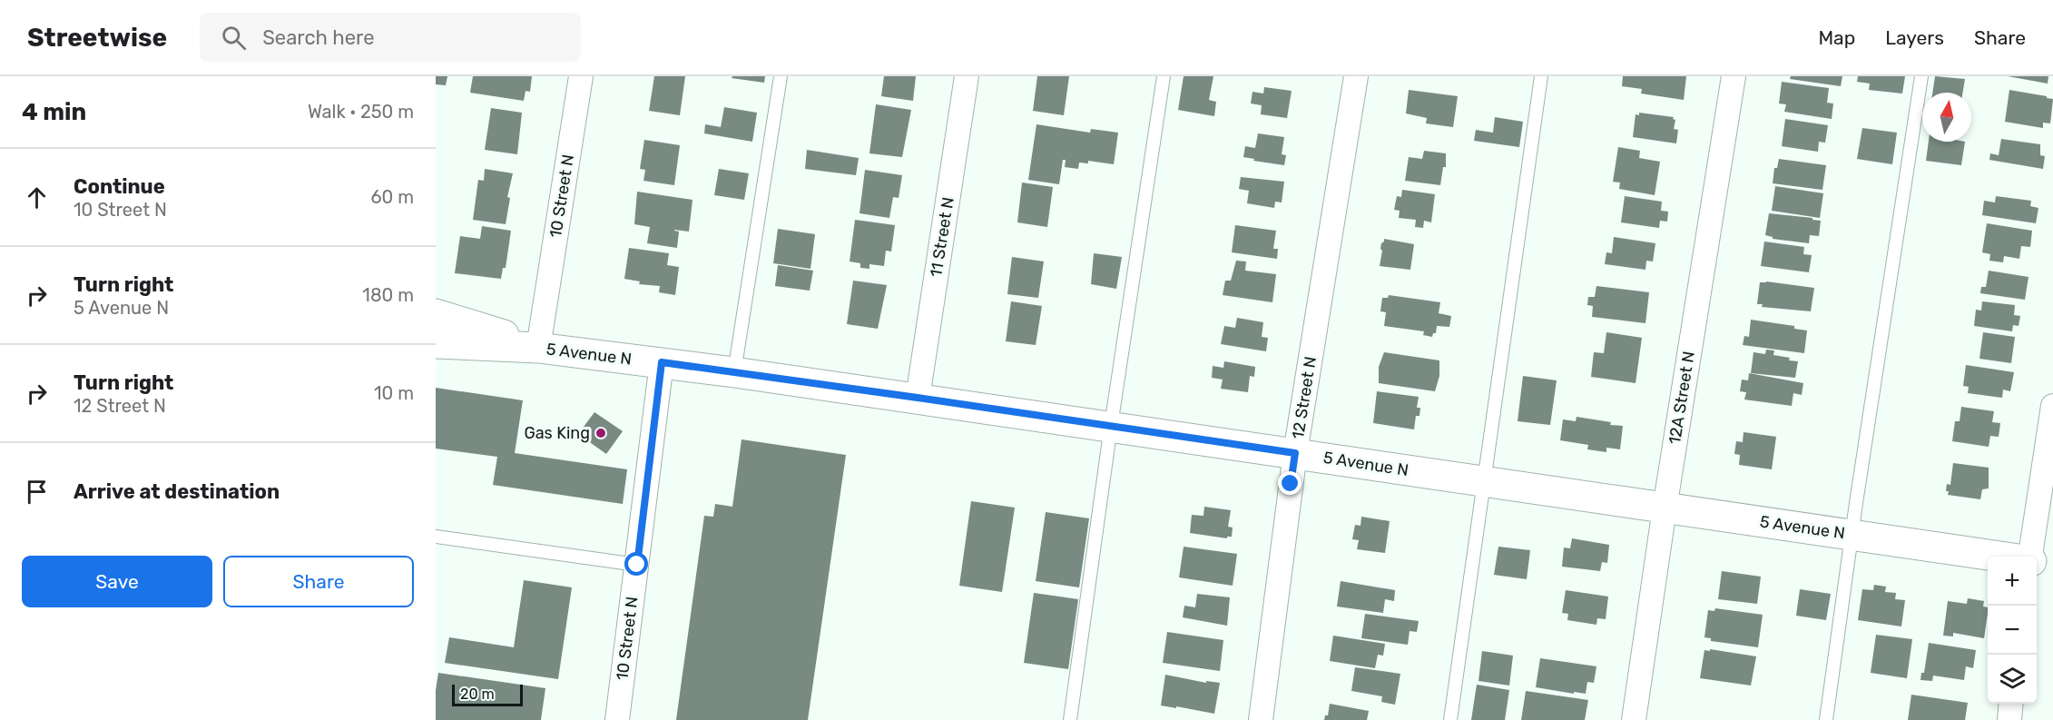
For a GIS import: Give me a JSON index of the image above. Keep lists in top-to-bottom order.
{
  "streets": {
    "main road": ["5 Avenue N"],
    "street": [
      "10 Street N",
      "11 Street N",
      "12 Street N",
      "12A Street N"
    ]
  },
  "crossings": [
    ["10 Street N", "5 Avenue N"],
    ["11 Street N", "5 Avenue N"],
    ["5 Avenue N", "12 Street N"],
    ["5 Avenue N", "12A Street N"]
  ],
  "places": ["Gas King"],
  "scale_bar": "20 m",
  "north": "top",
  "page": {
    "header": "Streetwise",
    "search": "Search here",
    "nav": ["Map", "Layers", "Share"],
    "heading": ["4 min", "Walk · 250 m"],
    "list": [
      ["Continue", "10 Street N", "60 m"],
      ["Turn right", "5 Avenue N", "180 m"],
      ["Turn right", "12 Street N", "10 m"],
      "Arrive at destination"
    ],
    "buttons": ["Save", "Share"],
    "map_buttons": ["+", "−"],
    "scale": "20 m"
  }
}
